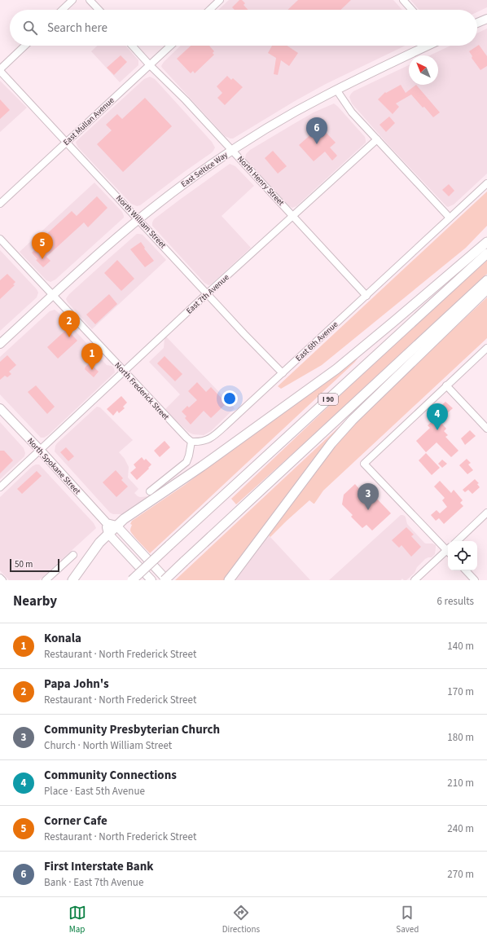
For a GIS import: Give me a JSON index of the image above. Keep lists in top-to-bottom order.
{
  "streets": {
    "highway": ["I 90"],
    "main road": ["East Seltice Way", "North Spokane Street"],
    "street": [
      "East Mullan Avenue",
      "North Henry Street",
      "North William Street",
      "East 7th Avenue",
      "East 6th Avenue",
      "North Frederick Street"
    ]
  },
  "crossings": [
    ["East Mullan Avenue", "North Henry Street"],
    ["East Mullan Avenue", "North William Street"],
    ["East Seltice Way", "North Henry Street"],
    ["East Seltice Way", "North William Street"],
    ["East Seltice Way", "North Frederick Street"],
    ["North Henry Street", "East 7th Avenue"],
    ["North Henry Street", "East 6th Avenue"],
    ["North William Street", "East 7th Avenue"],
    ["North William Street", "East 6th Avenue"],
    ["East 7th Avenue", "North Frederick Street"],
    ["East 7th Avenue", "North Spokane Street"],
    ["East 6th Avenue", "North Frederick Street"]
  ],
  "scale_bar": "50 m",
  "north": "top left",
  "page": {
    "search": "Search here",
    "pins": [
      "6",
      "5",
      "2",
      "1",
      "4",
      "3"
    ],
    "scale": "50 m",
    "heading": ["Nearby", "6 results"],
    "list": [
      {
        "mark": "1",
        "name": "Konala",
        "note": "Restaurant · North Frederick Street",
        "value": "140 m"
      },
      {
        "mark": "2",
        "name": "Papa John's",
        "note": "Restaurant · North Frederick Street",
        "value": "170 m"
      },
      {
        "mark": "3",
        "name": "Community Presbyterian Church",
        "note": "Church · North William Street",
        "value": "180 m"
      },
      {
        "mark": "4",
        "name": "Community Connections",
        "note": "Place · East 5th Avenue",
        "value": "210 m"
      },
      {
        "mark": "5",
        "name": "Corner Cafe",
        "note": "Restaurant · North Frederick Street",
        "value": "240 m"
      },
      {
        "mark": "6",
        "name": "First Interstate Bank",
        "note": "Bank · East 7th Avenue",
        "value": "270 m"
      }
    ],
    "nav": ["Map", "Directions", "Saved"]
  }
}
